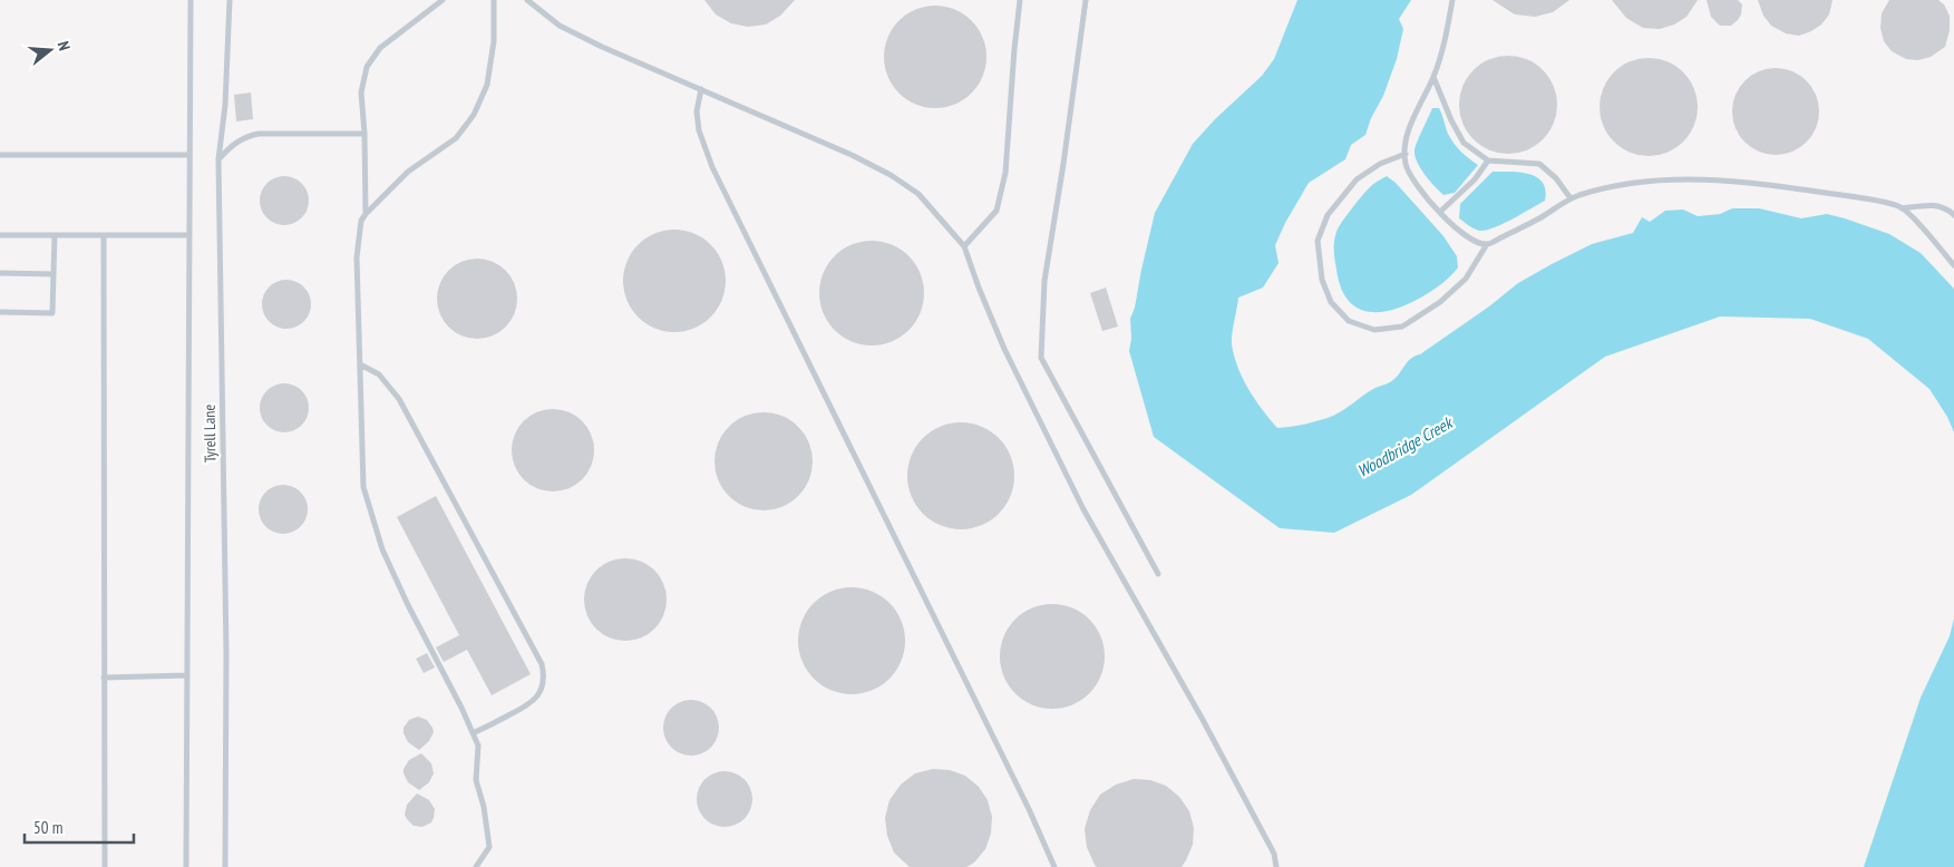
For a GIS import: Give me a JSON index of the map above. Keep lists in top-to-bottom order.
{
  "streets": {
    "lane": ["Tyrell Lane"]
  },
  "water": ["Woodbridge Creek"],
  "scale_bar": "50 m",
  "north": "right"
}
